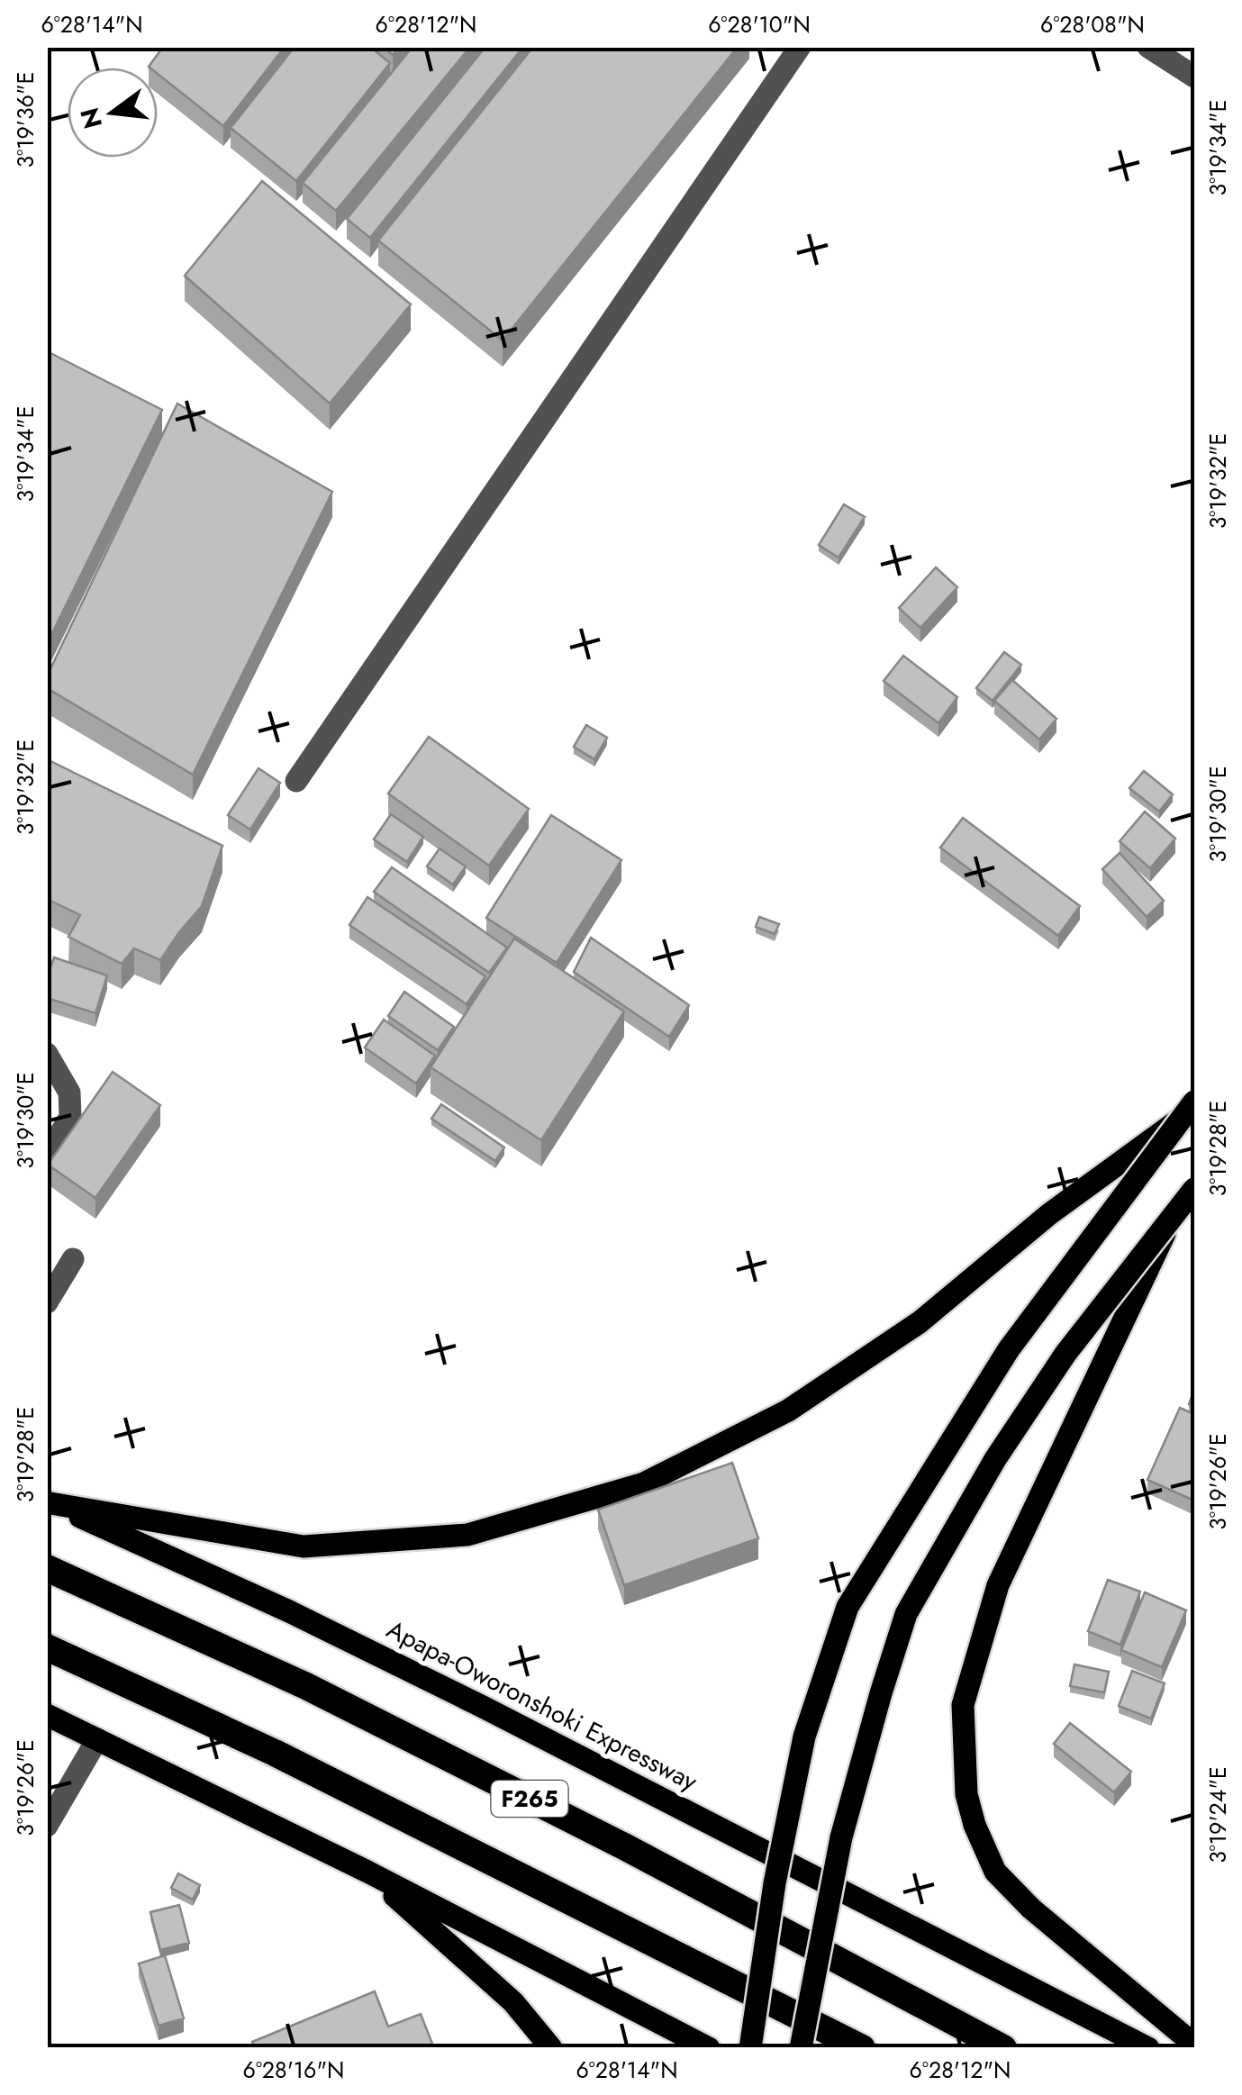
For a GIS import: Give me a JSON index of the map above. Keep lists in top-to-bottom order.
{
  "streets": {
    "highway": ["F265"],
    "main road": ["Apapa-Oworonshoki Expressway"]
  },
  "north": "left",
  "coordinates": [
    "6°28'14\"N",
    "6°28'12\"N",
    "6°28'10\"N",
    "6°28'08\"N",
    "3°19'36\"E",
    "3°19'34\"E",
    "3°19'32\"E",
    "3°19'30\"E",
    "3°19'28\"E",
    "3°19'26\"E",
    "3°19'24\"E",
    "6°28'16\"N"
  ]
}
